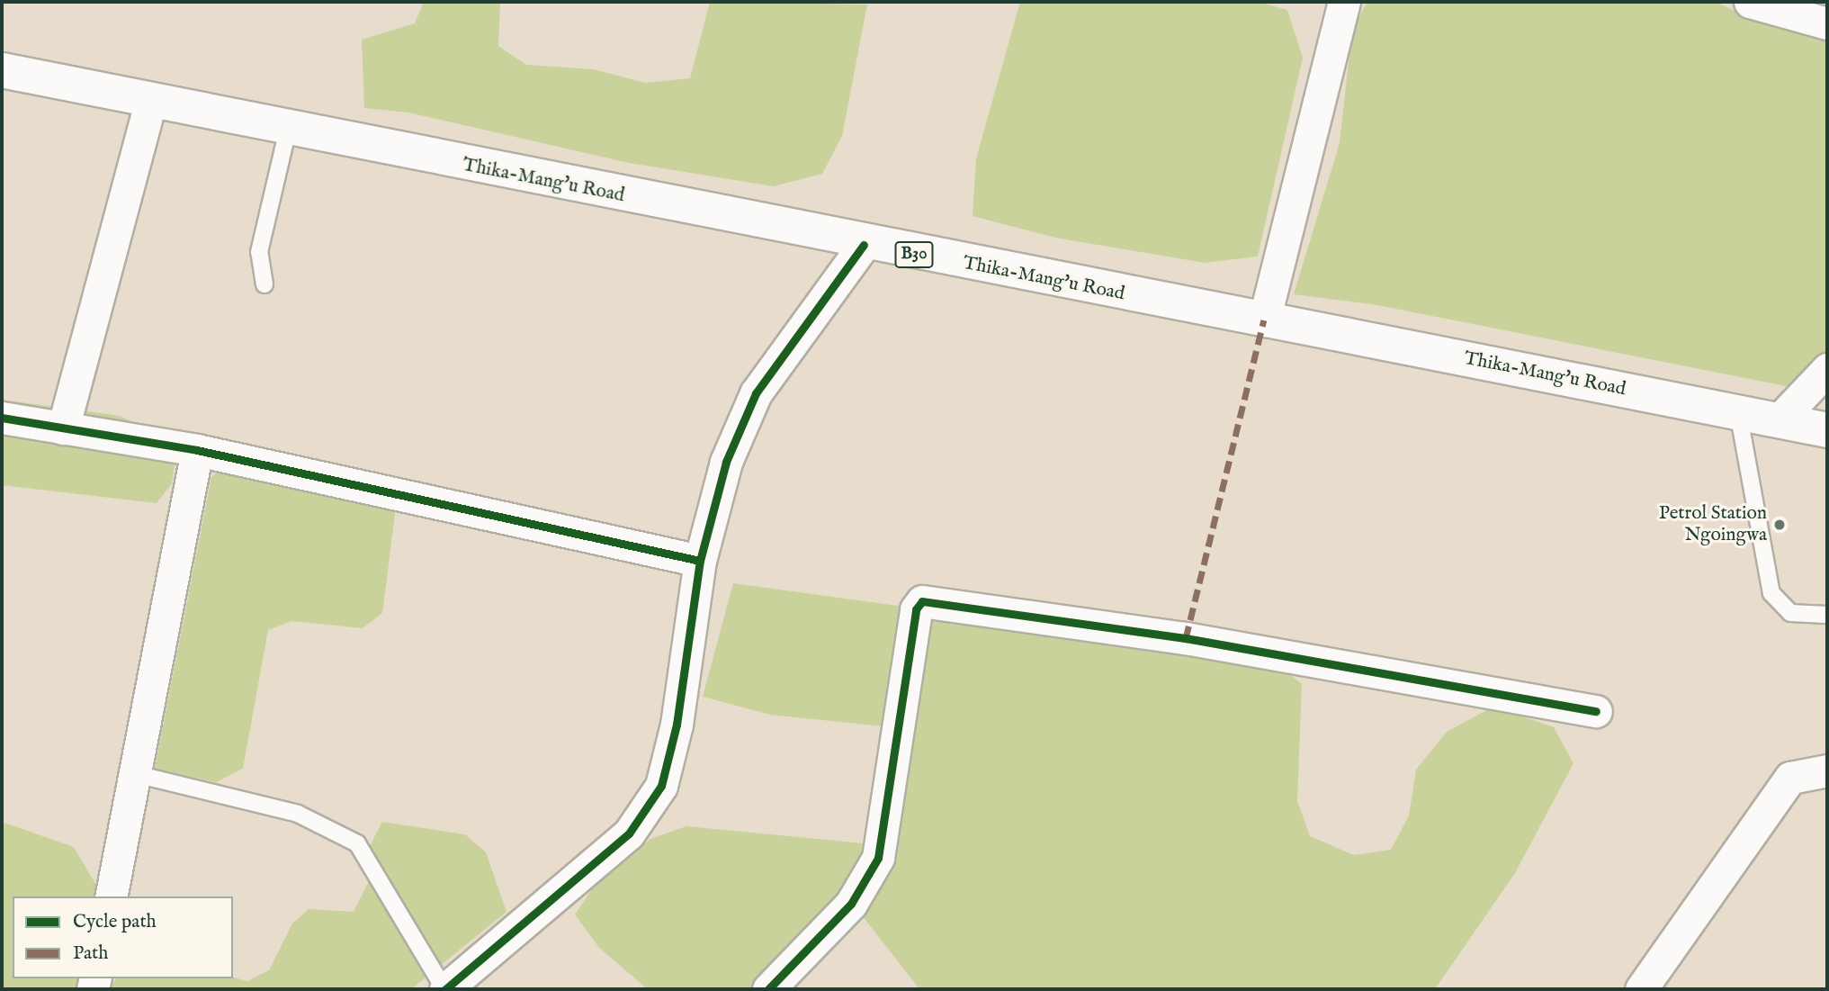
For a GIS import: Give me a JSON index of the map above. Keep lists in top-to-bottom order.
{
  "streets": {
    "highway": ["Thika-Mang'u Road", "B30"]
  },
  "places": ["Petrol Station Ngoingwa"],
  "legend": ["Cycle path", "Path"]
}
